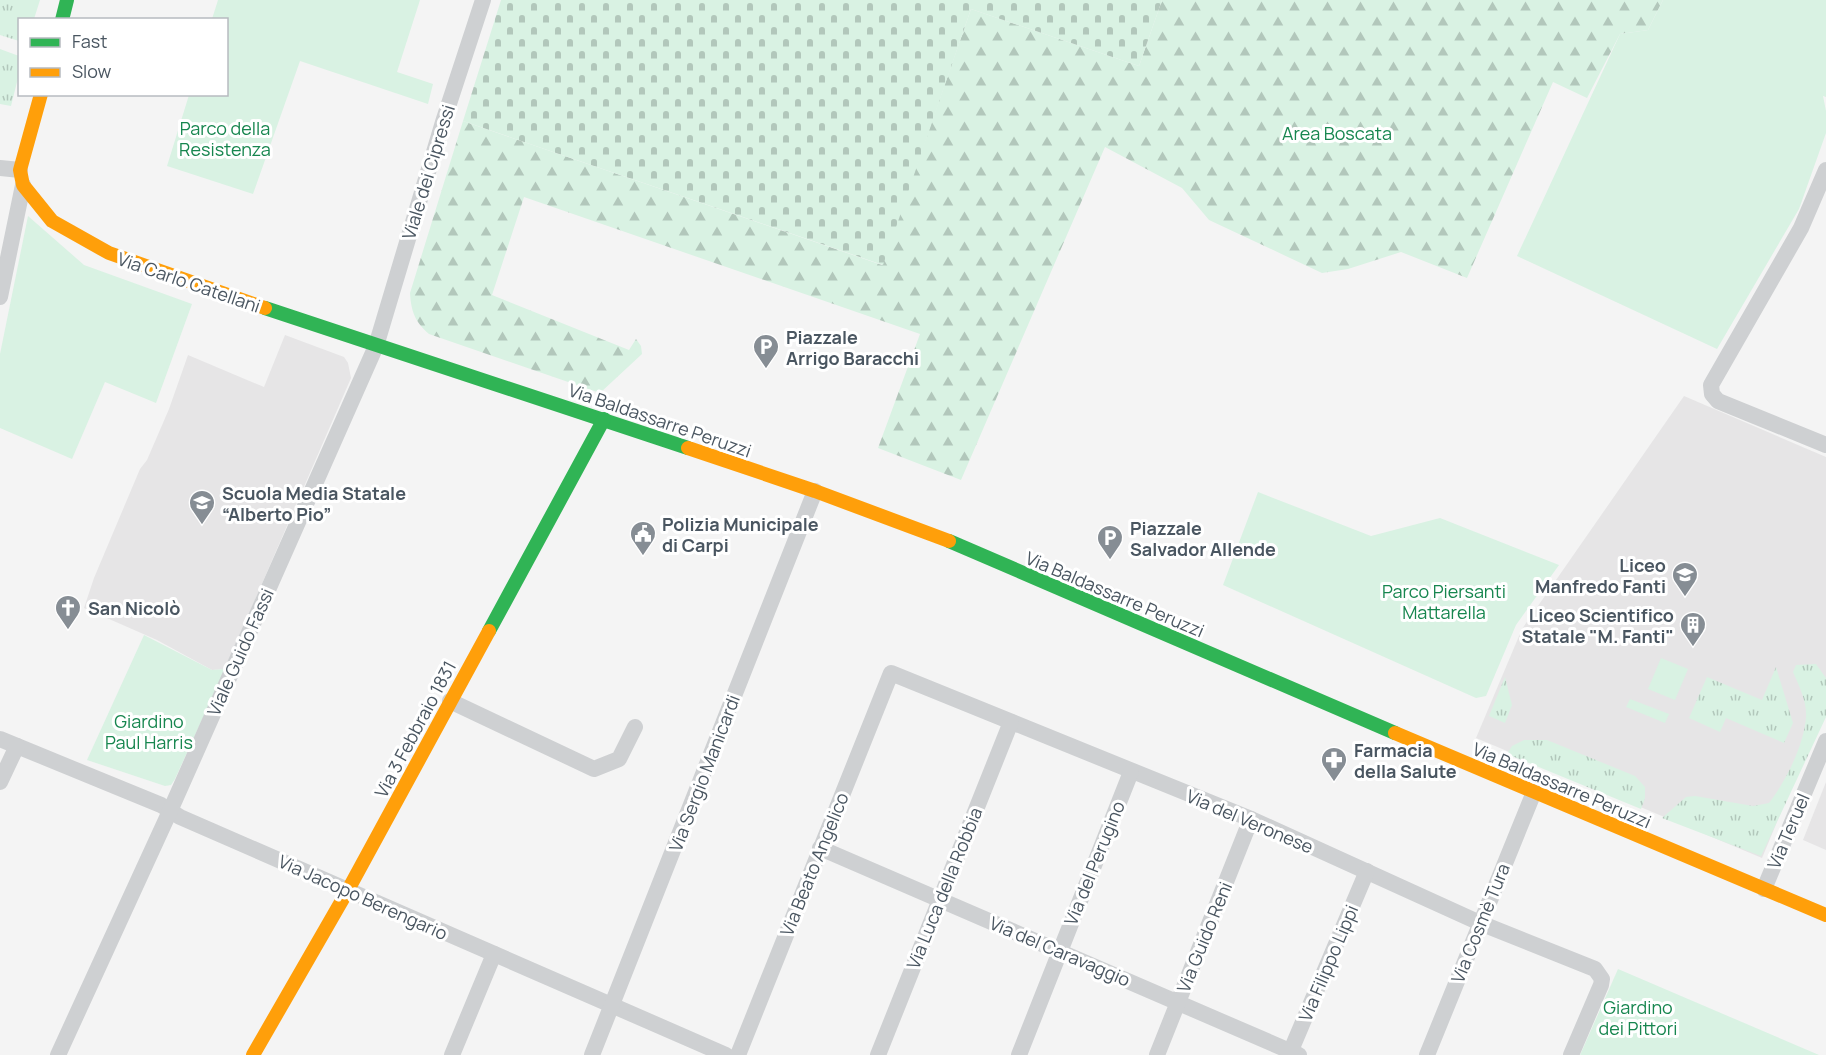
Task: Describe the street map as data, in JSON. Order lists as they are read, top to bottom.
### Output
{
  "streets": {
    "street": [
      "Viale dei Cipressi",
      "Via Carlo Catellani",
      "Via Baldassarre Peruzzi",
      "Viale Guido Fassi",
      "Via 3 Febbraio 1831",
      "Via Sergio Manicardi",
      "Via del Veronese",
      "Via Teruel",
      "Via del Perugino",
      "Via Beato Angelico",
      "Via Luca della Robbia",
      "Via Jacopo Berengario",
      "Via Cosmè Tura",
      "Via Guido Reni",
      "Via del Caravaggio",
      "Via Filippo Lippi"
    ]
  },
  "crossings": [
    ["Viale dei Cipressi", "Via Carlo Catellani"],
    ["Viale dei Cipressi", "Via Baldassarre Peruzzi"],
    ["Viale dei Cipressi", "Viale Guido Fassi"],
    ["Via Carlo Catellani", "Via Baldassarre Peruzzi"],
    ["Via Carlo Catellani", "Viale Guido Fassi"],
    ["Via Baldassarre Peruzzi", "Viale Guido Fassi"],
    ["Via Baldassarre Peruzzi", "Via 3 Febbraio 1831"],
    ["Via Baldassarre Peruzzi", "Via Sergio Manicardi"],
    ["Via Baldassarre Peruzzi", "Via Teruel"],
    ["Via Baldassarre Peruzzi", "Via Cosmè Tura"],
    ["Viale Guido Fassi", "Via Jacopo Berengario"],
    ["Via 3 Febbraio 1831", "Via Jacopo Berengario"],
    ["Via Sergio Manicardi", "Via Jacopo Berengario"],
    ["Via del Veronese", "Via del Perugino"],
    ["Via del Veronese", "Via Beato Angelico"],
    ["Via del Veronese", "Via Luca della Robbia"],
    ["Via del Veronese", "Via Cosmè Tura"],
    ["Via del Veronese", "Via Guido Reni"],
    ["Via del Veronese", "Via Filippo Lippi"],
    ["Via del Perugino", "Via del Caravaggio"],
    ["Via Beato Angelico", "Via del Caravaggio"],
    ["Via Luca della Robbia", "Via del Caravaggio"],
    ["Via Guido Reni", "Via del Caravaggio"],
    ["Via del Caravaggio", "Via Filippo Lippi"]
  ],
  "parks": [
    "Parco della Resistenza",
    "Area Boscata",
    "Parco Piersanti Mattarella",
    "Giardino Paul Harris",
    "Giardino dei Pittori"
  ],
  "places": {
    "parking": ["Piazzale Arrigo Baracchi", "Piazzale Salvador Allende"],
    "school or university": ["Scuola Media Statale “Alberto Pio”", "Liceo Manfredo Fanti"],
    "public building": ["Polizia Municipale di Carpi"],
    "church": ["San Nicolò"],
    "building": ["Liceo Scientifico Statale \"M. Fanti\""],
    "pharmacy": ["Farmacia della Salute"]
  },
  "legend": ["Fast", "Slow"]
}
